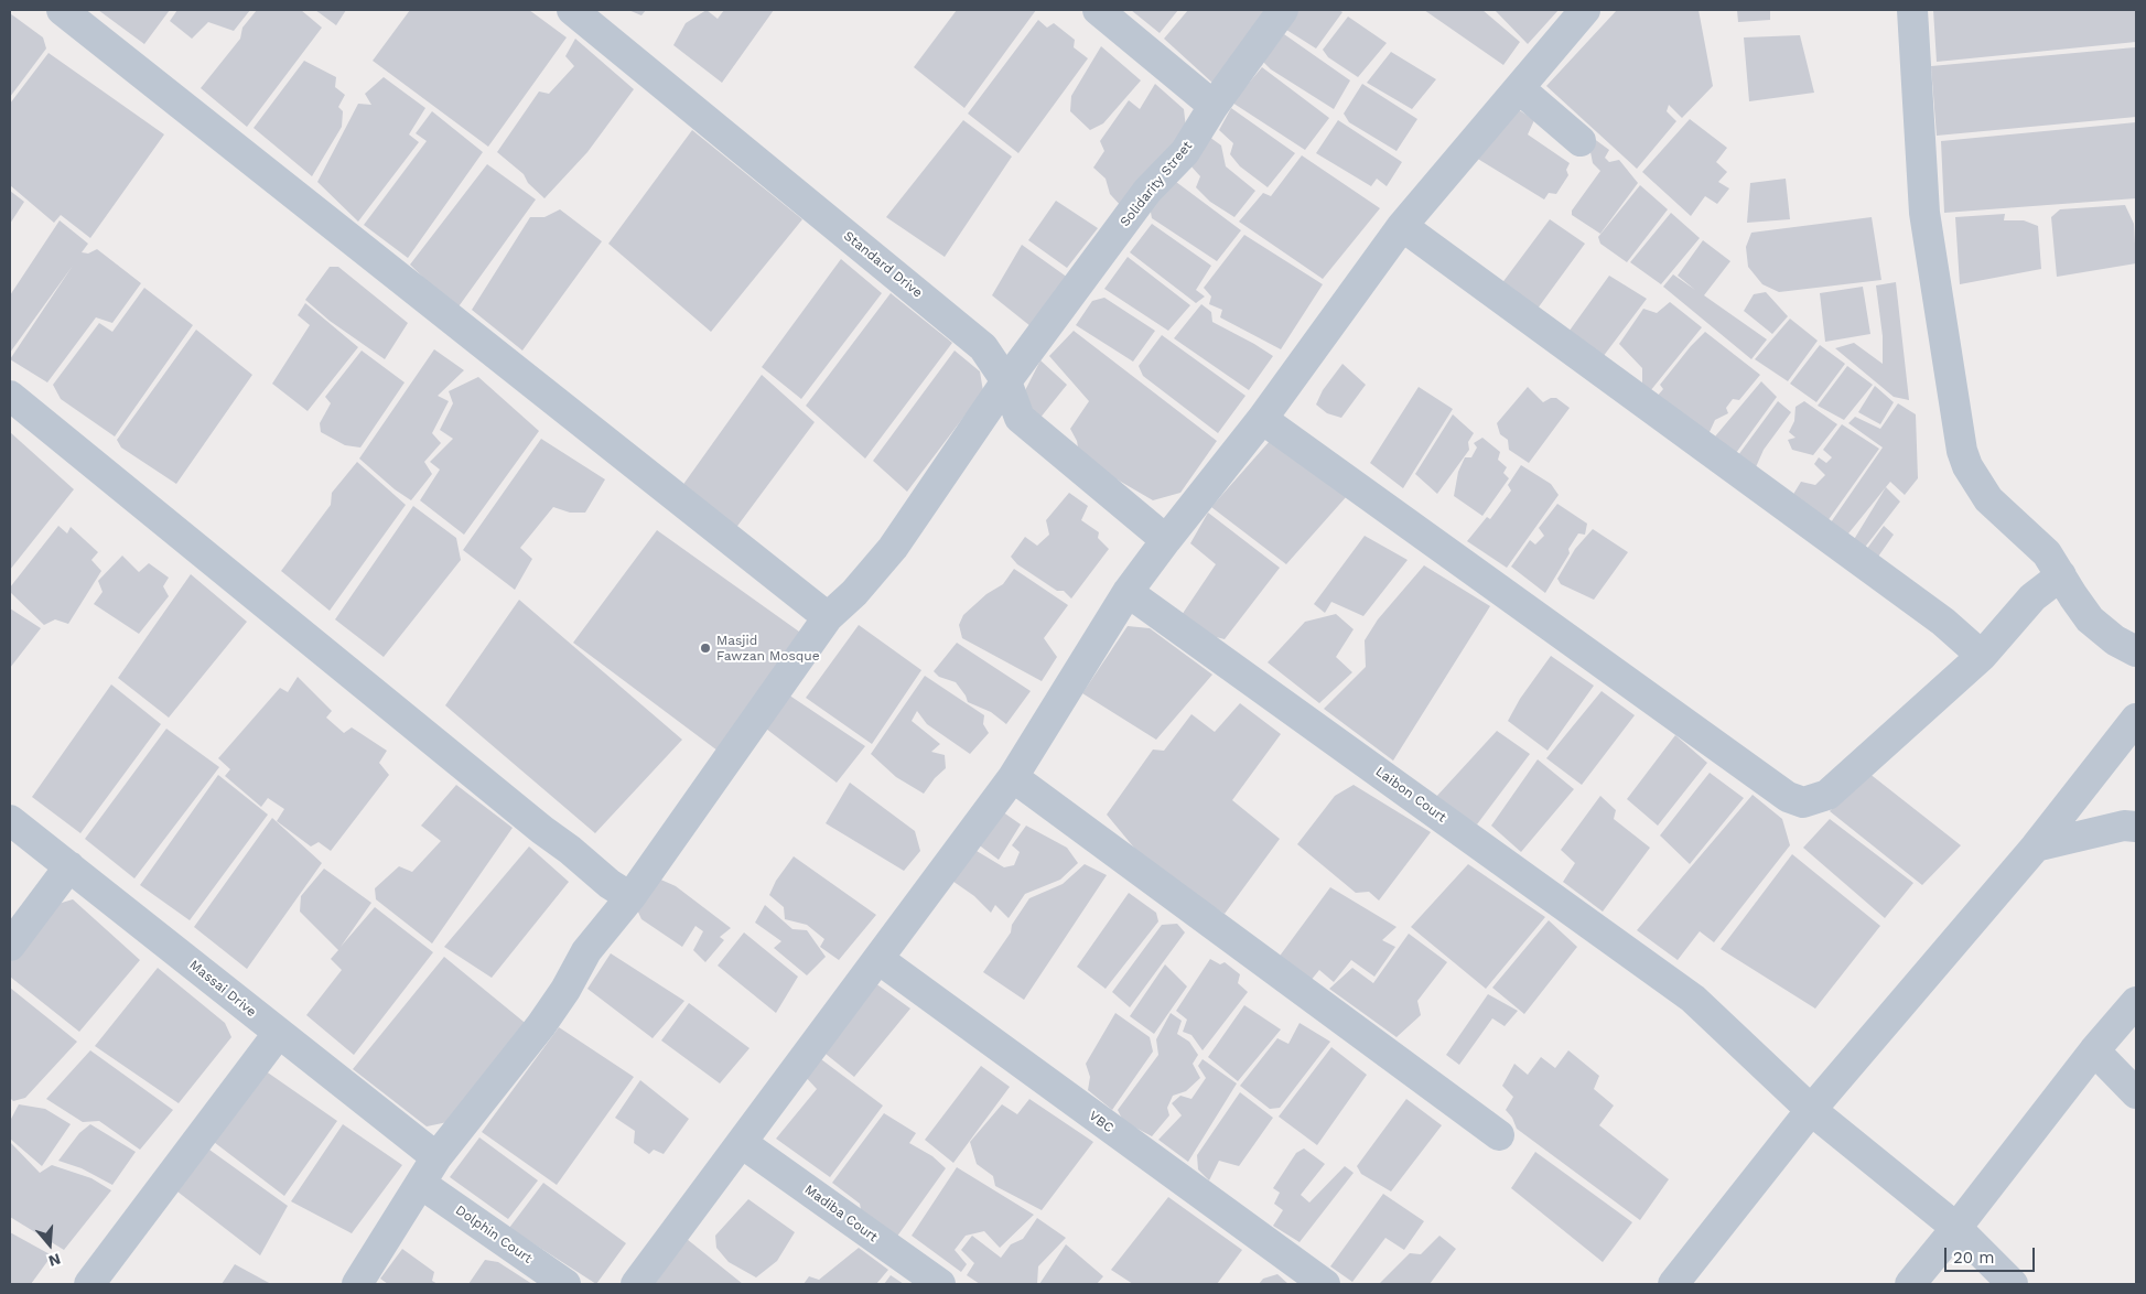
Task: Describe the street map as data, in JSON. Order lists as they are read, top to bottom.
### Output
{
  "streets": {
    "street": [
      "Solidarity Street",
      "Standard Drive",
      "Laibon Court",
      "Massai Drive",
      "VBC",
      "Madiba Court",
      "Dolphin Court"
    ]
  },
  "crossings": [
    ["Solidarity Street", "Standard Drive"],
    ["Solidarity Street", "Massai Drive"],
    ["Solidarity Street", "Dolphin Court"]
  ],
  "places": ["Masjid Fawzan Mosque"],
  "scale_bar": "20 m",
  "north": "bottom"
}
